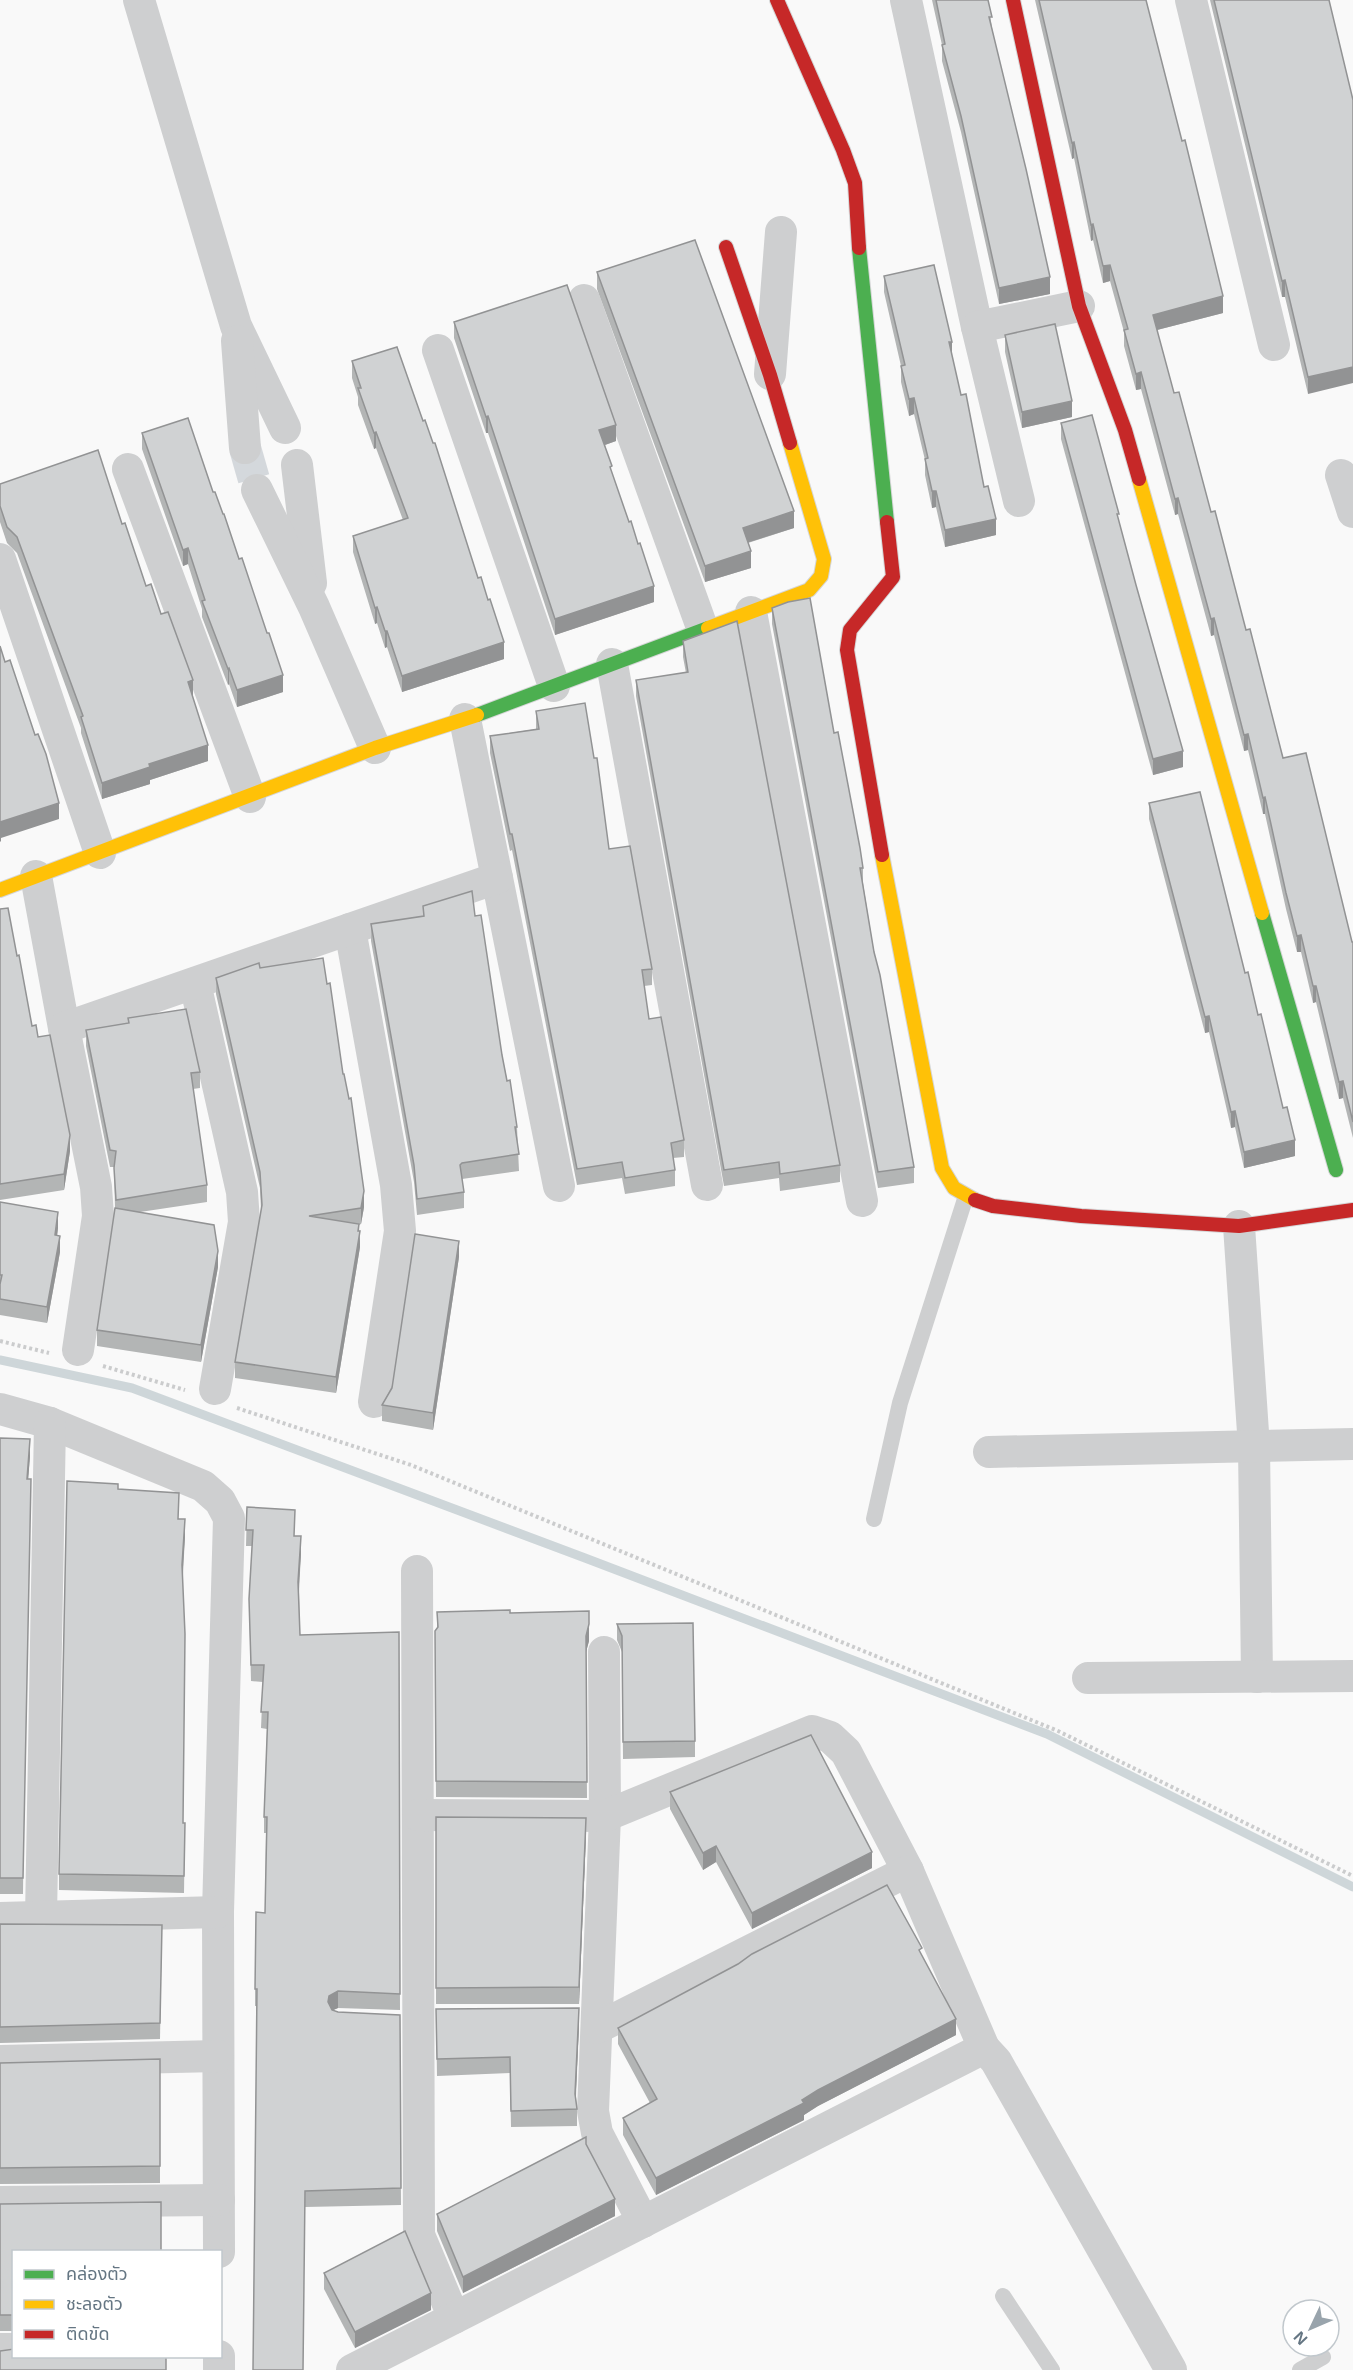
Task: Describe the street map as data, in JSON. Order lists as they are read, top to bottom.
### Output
{
  "legend": ["คล่องตัว", "ชะลอตัว", "ติดขัด"],
  "north": "bottom left"
}
